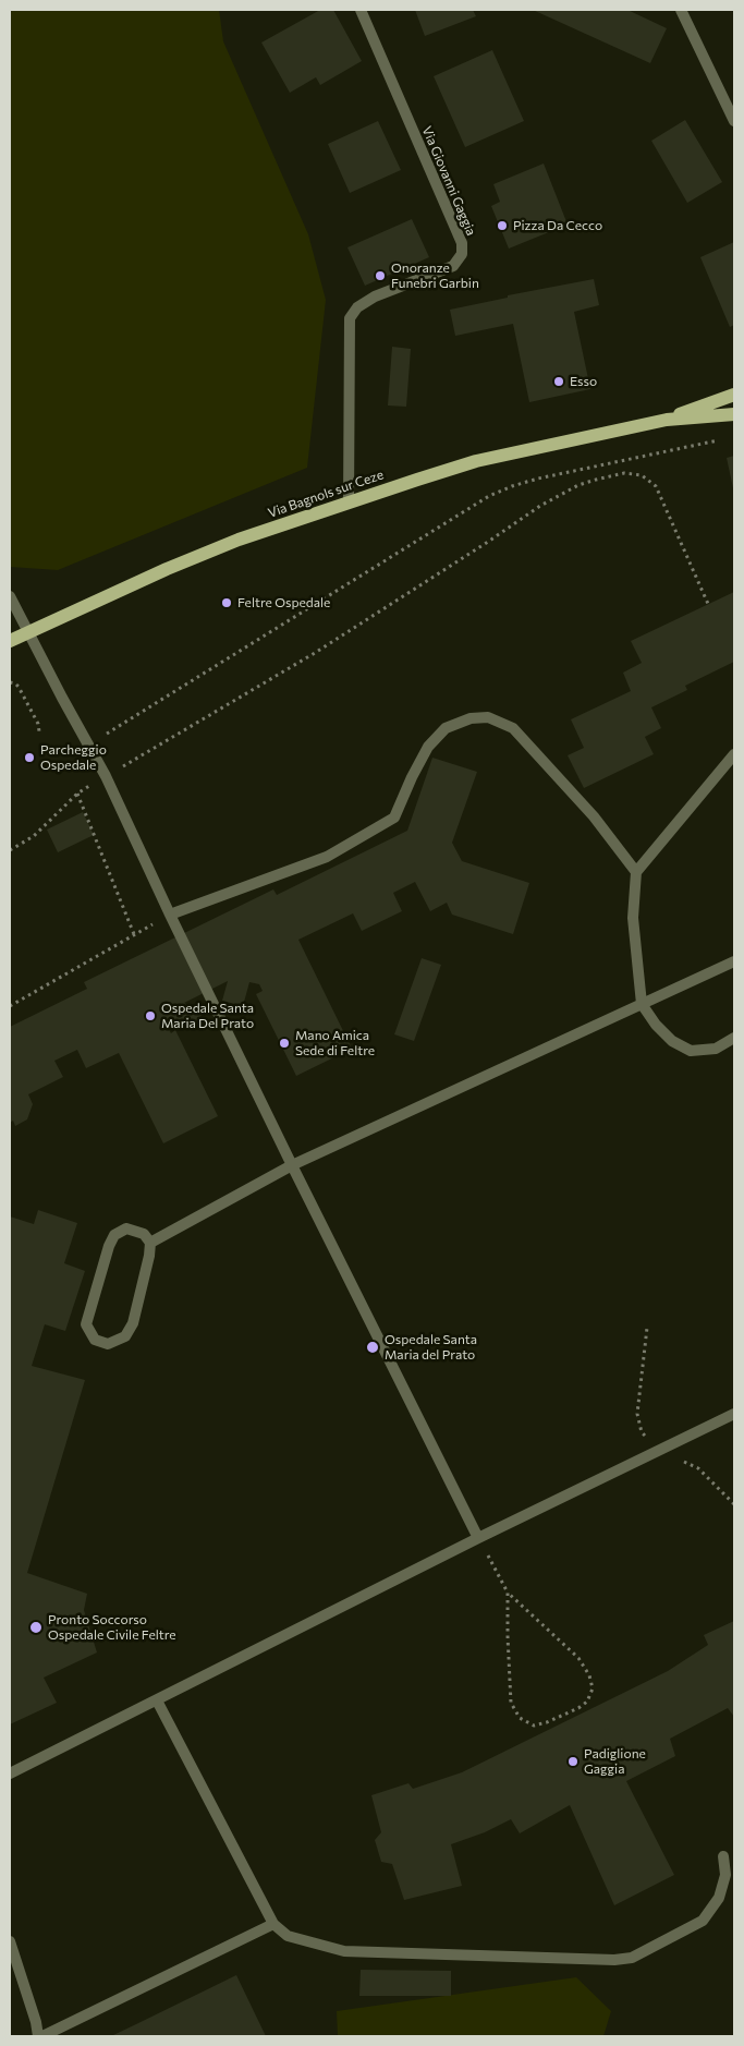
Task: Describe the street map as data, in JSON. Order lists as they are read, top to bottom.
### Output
{
  "streets": {
    "main road": ["Via Bagnols sur Ceze"],
    "street": ["Via Giovanni Gaggia"]
  },
  "crossings": [
    ["Via Giovanni Gaggia", "Via Bagnols sur Ceze"]
  ],
  "places": [
    "Pizza Da Cecco",
    "Onoranze Funebri Garbin",
    "Esso",
    "Feltre Ospedale",
    "Parcheggio Ospedale",
    "Ospedale Santa Maria Del Prato",
    "Mano Amica Sede di Feltre",
    "Ospedale Santa Maria del Prato",
    "Pronto Soccorso Ospedale Civile Feltre",
    "Padiglione Gaggia"
  ]
}
